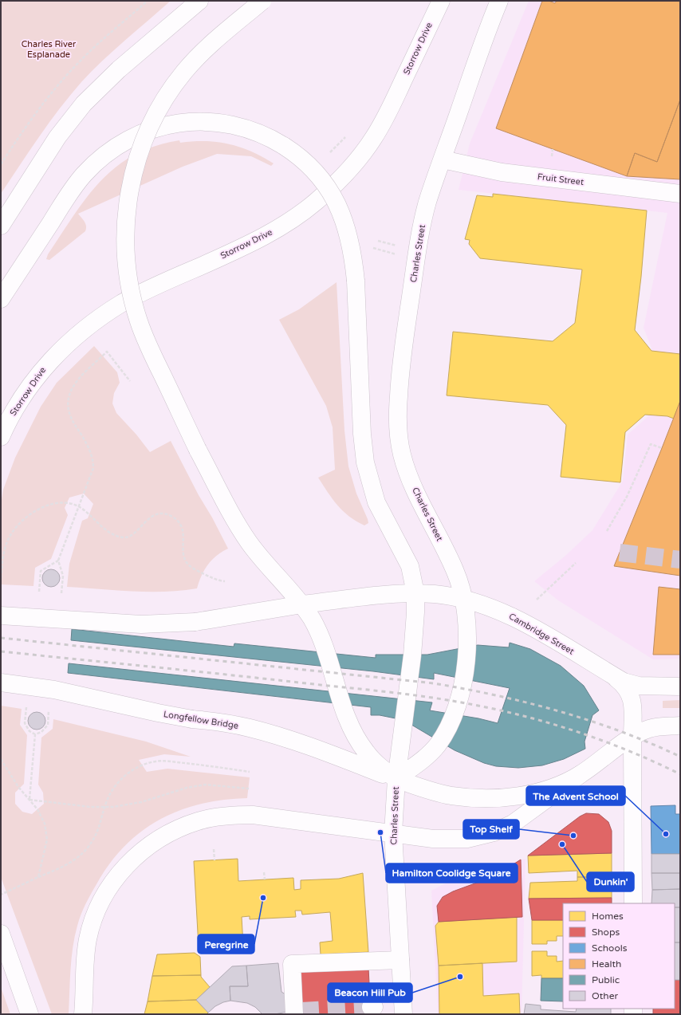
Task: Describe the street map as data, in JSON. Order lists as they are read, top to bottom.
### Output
{
  "streets": {
    "main road": [
      "Storrow Drive",
      "Fruit Street",
      "Charles Street",
      "Cambridge Street",
      "Longfellow Bridge"
    ]
  },
  "crossings": [
    ["Fruit Street", "Charles Street"],
    ["Charles Street", "Cambridge Street"],
    ["Charles Street", "Longfellow Bridge"]
  ],
  "parks": ["Charles River Esplanade"],
  "places": [
    "Hamilton Coolidge Square",
    "The Advent School",
    "Top Shelf",
    "Dunkin'",
    "Peregrine",
    "Beacon Hill Pub"
  ],
  "legend": [
    "Homes",
    "Shops",
    "Schools",
    "Health",
    "Public",
    "Other"
  ]
}
